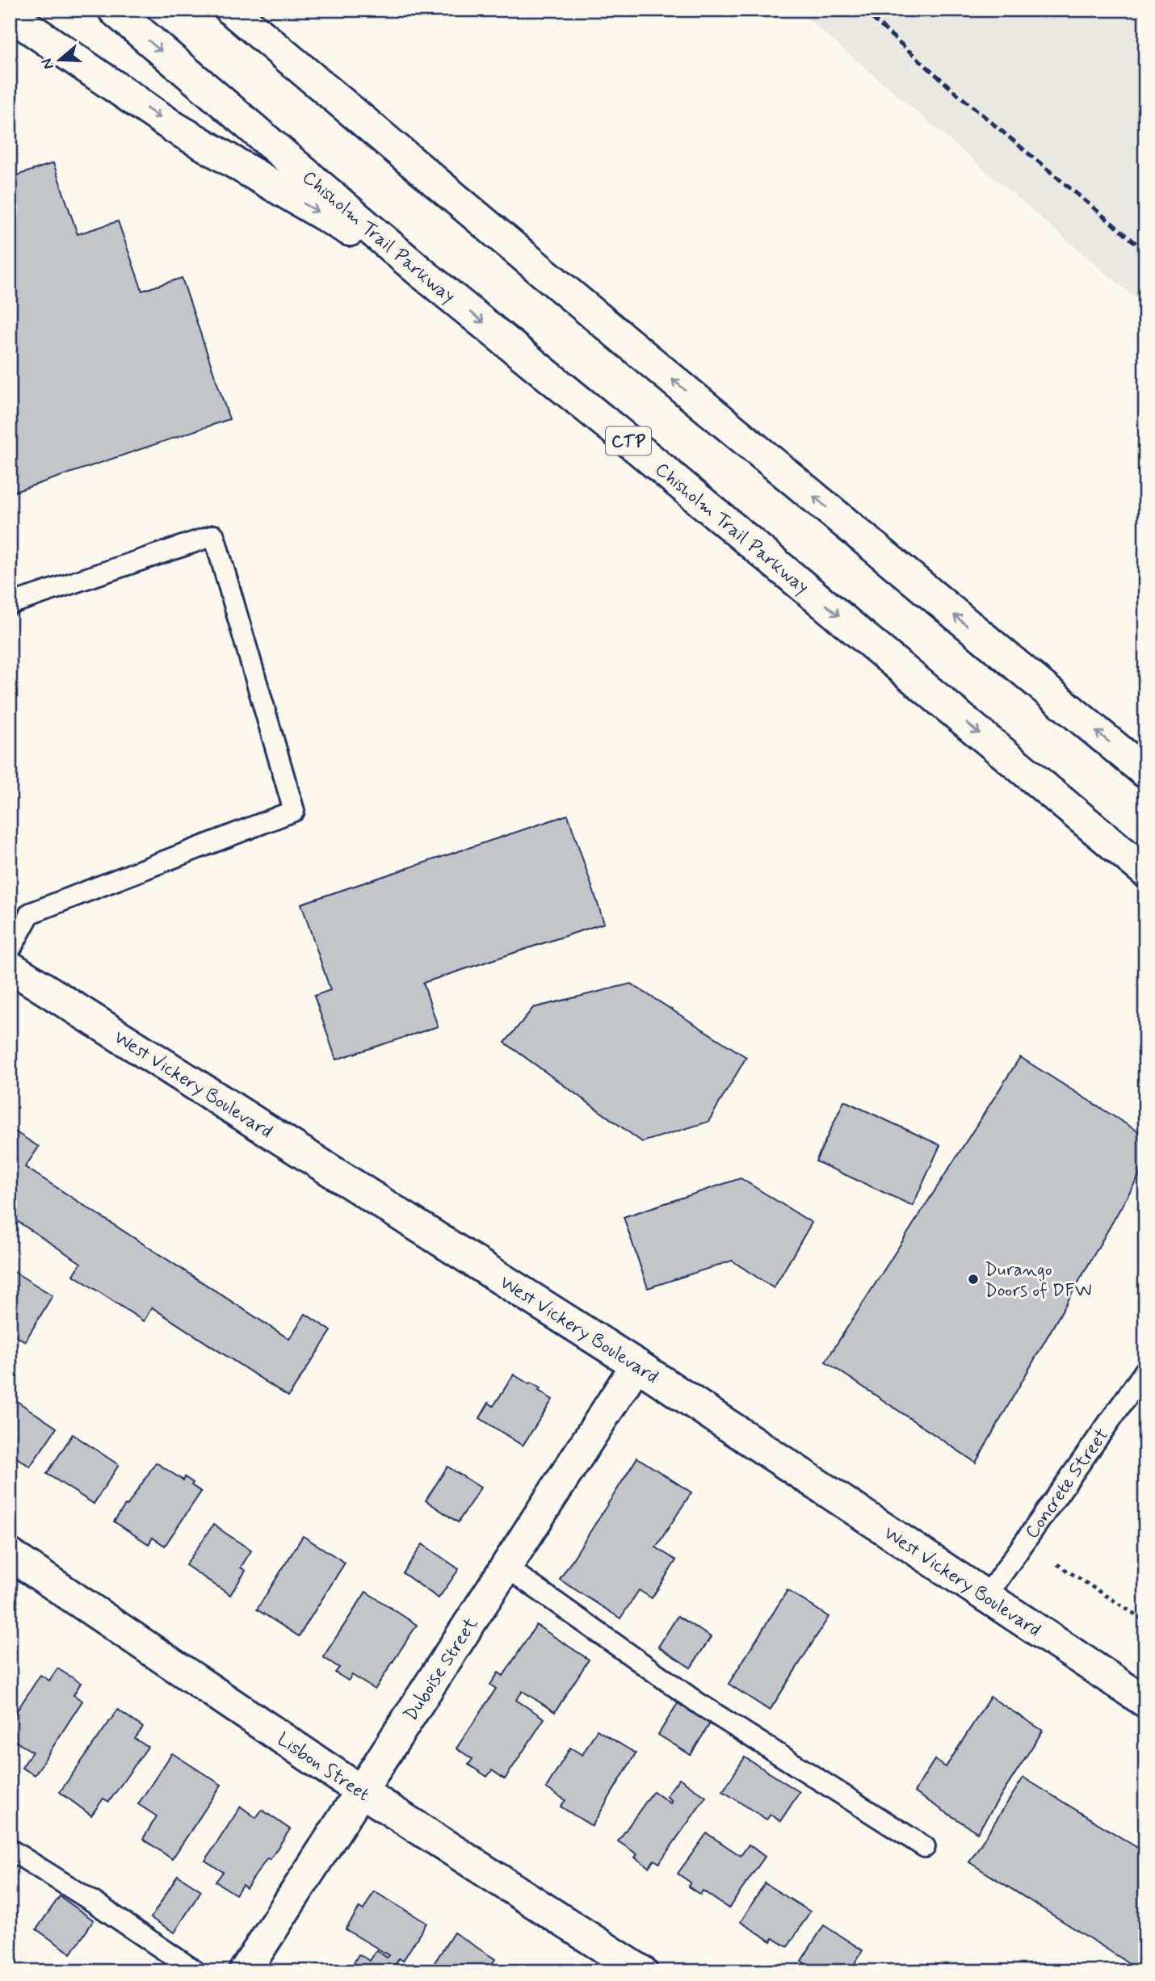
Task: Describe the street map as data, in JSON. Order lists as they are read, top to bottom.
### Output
{
  "streets": {
    "main road": [
      "Chisholm Trail Parkway",
      "CTP",
      "West Vickery Boulevard",
      "Duboise Street",
      "Lisbon Street"
    ],
    "lane": ["Concrete Street"]
  },
  "crossings": [
    ["West Vickery Boulevard", "Concrete Street"],
    ["West Vickery Boulevard", "Duboise Street"],
    ["Duboise Street", "Lisbon Street"]
  ],
  "places": ["Durango Doors of DFW"],
  "north": "left"
}
